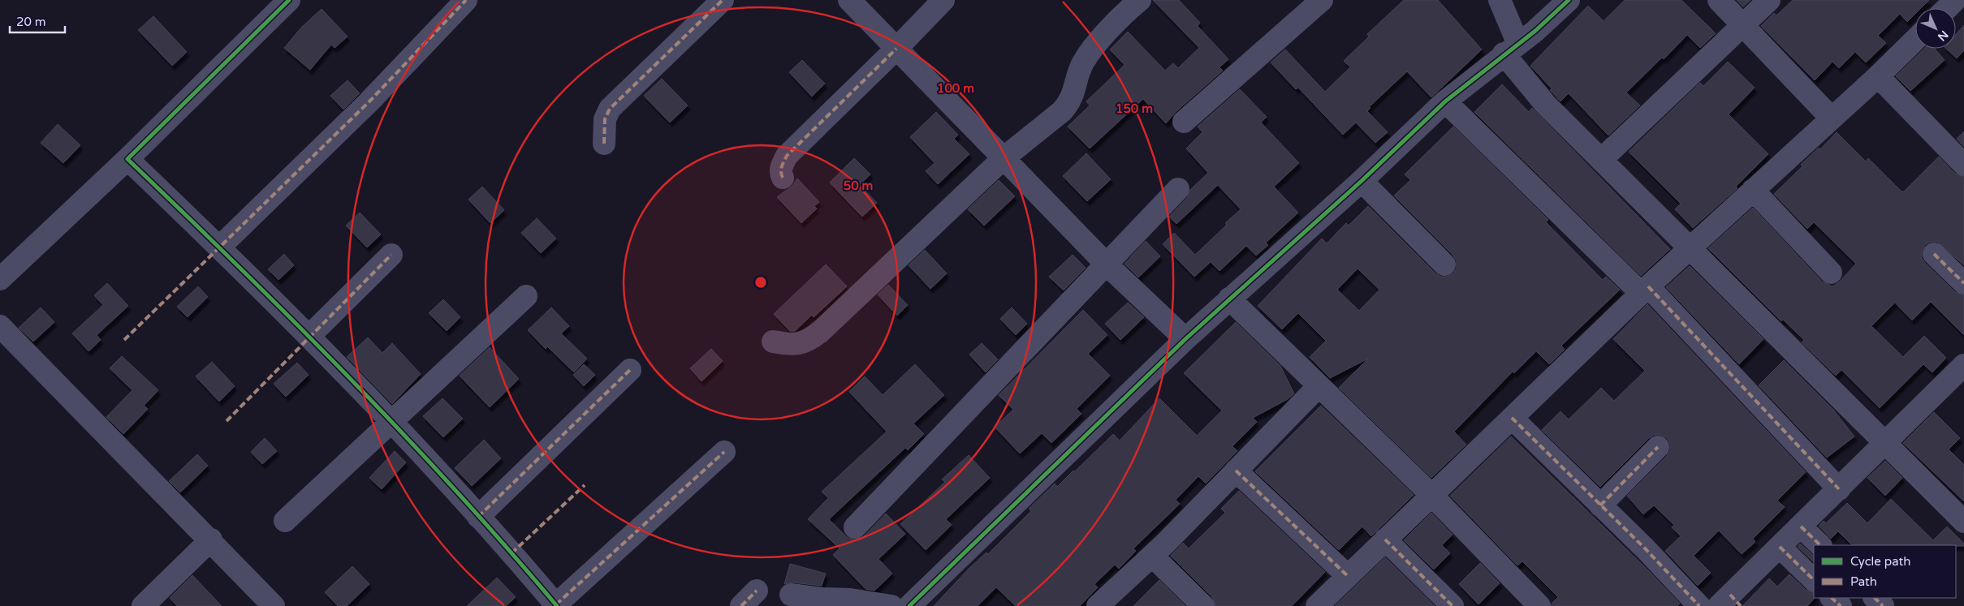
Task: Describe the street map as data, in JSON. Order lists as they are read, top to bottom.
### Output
{
  "legend": ["Cycle path", "Path"],
  "scale_bar": "20 m",
  "north": "bottom right",
  "rings": ["100 m", "150 m", "50 m"]
}
